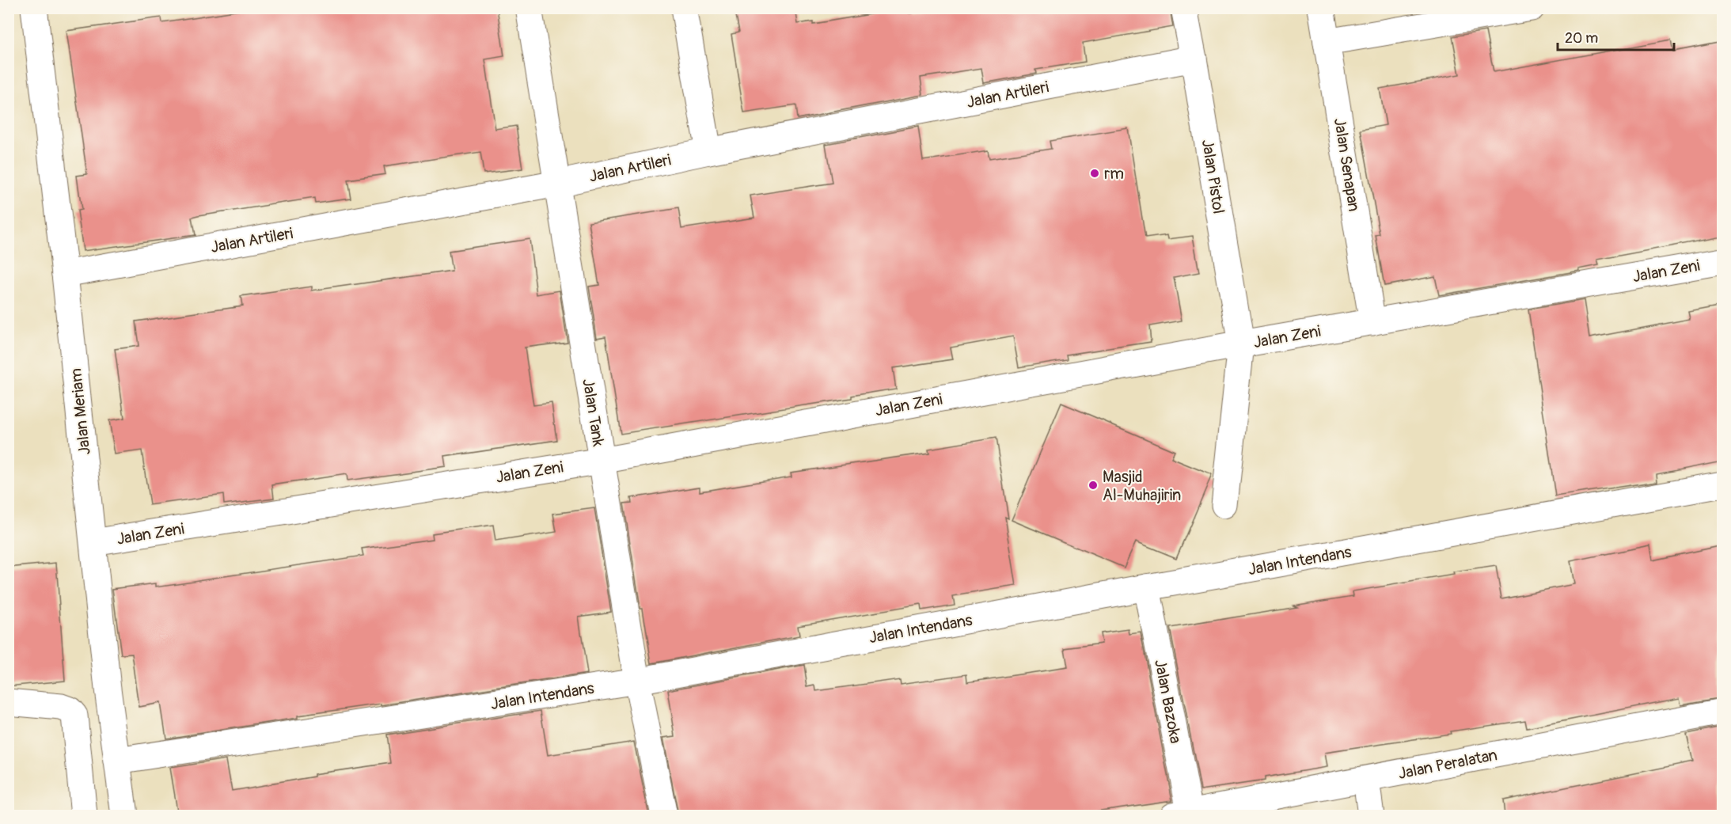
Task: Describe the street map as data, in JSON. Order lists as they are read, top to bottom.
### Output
{
  "streets": {
    "street": [
      "Jalan Artileri",
      "Jalan Senapan",
      "Jalan Pistol",
      "Jalan Zeni",
      "Jalan Meriam",
      "Jalan Tank",
      "Jalan Intendans",
      "Jalan Bazoka",
      "Jalan Peralatan"
    ]
  },
  "crossings": [
    ["Jalan Artileri", "Jalan Pistol"],
    ["Jalan Artileri", "Jalan Meriam"],
    ["Jalan Artileri", "Jalan Tank"],
    ["Jalan Senapan", "Jalan Zeni"],
    ["Jalan Pistol", "Jalan Zeni"],
    ["Jalan Zeni", "Jalan Meriam"],
    ["Jalan Zeni", "Jalan Tank"],
    ["Jalan Meriam", "Jalan Intendans"],
    ["Jalan Tank", "Jalan Intendans"],
    ["Jalan Intendans", "Jalan Bazoka"],
    ["Jalan Bazoka", "Jalan Peralatan"]
  ],
  "places": ["rm", "Masjid Al-Muhajirin"],
  "scale_bar": "20 m"
}
